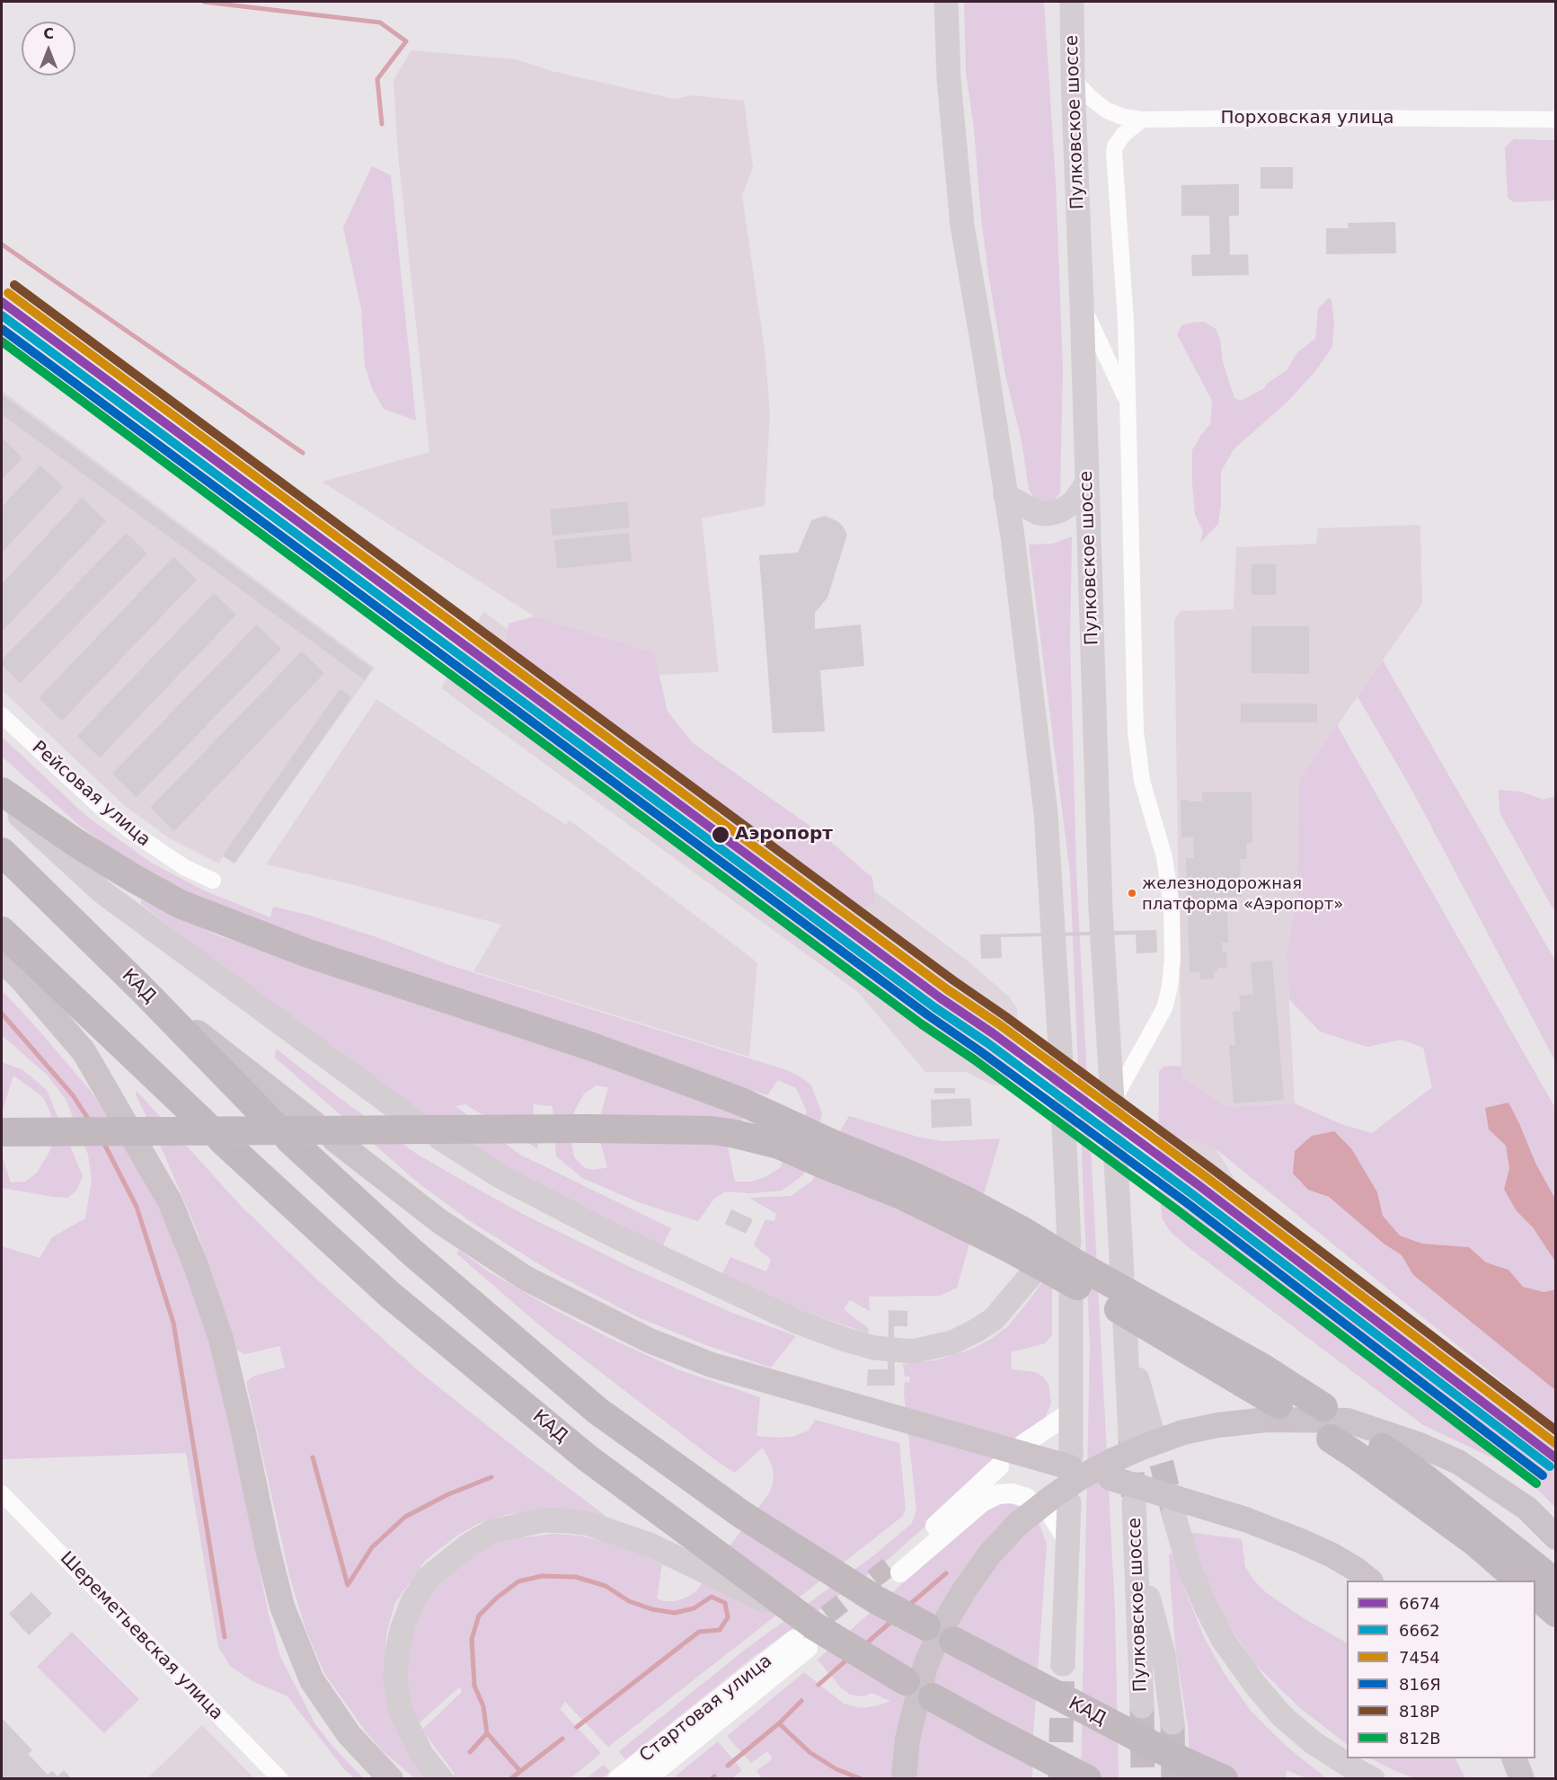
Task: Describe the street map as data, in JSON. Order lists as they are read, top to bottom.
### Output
{
  "streets": {
    "highway": ["КАД"],
    "main road": ["Пулковское шоссе"],
    "street": [
      "Порховская улица",
      "Рейсовая улица",
      "Шереметьевская улица",
      "Стартовая улица"
    ]
  },
  "crossings": [
    ["Порховская улица", "Пулковское шоссе"],
    ["КАД", "Стартовая улица"]
  ],
  "places": ["Аэропорт", "железнодорожная платформа «Аэропорт»"],
  "lines": [
    "transit line 818Р",
    "transit line 7454",
    "transit line 6674",
    "transit line 6662",
    "transit line 816Я",
    "transit line 812В"
  ],
  "legend": [
    "6674",
    "6662",
    "7454",
    "816Я",
    "818Р",
    "812В"
  ],
  "north": "top"
}
